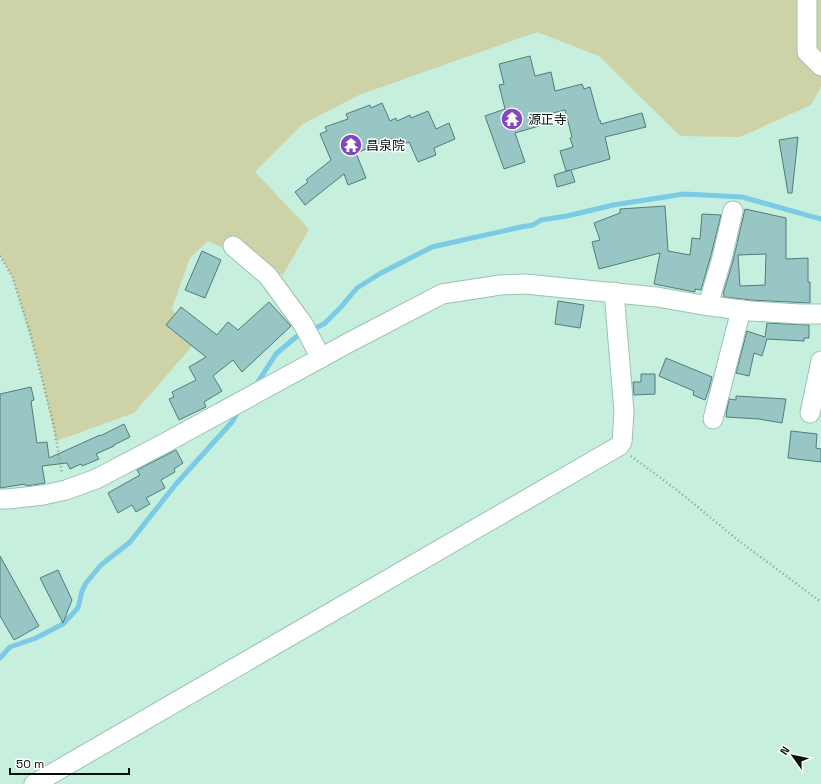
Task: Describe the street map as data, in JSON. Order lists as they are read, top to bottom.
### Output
{
  "places": {
    "temple": ["源正寺", "昌泉院"]
  },
  "scale_bar": "50 m",
  "north": "top left"
}
